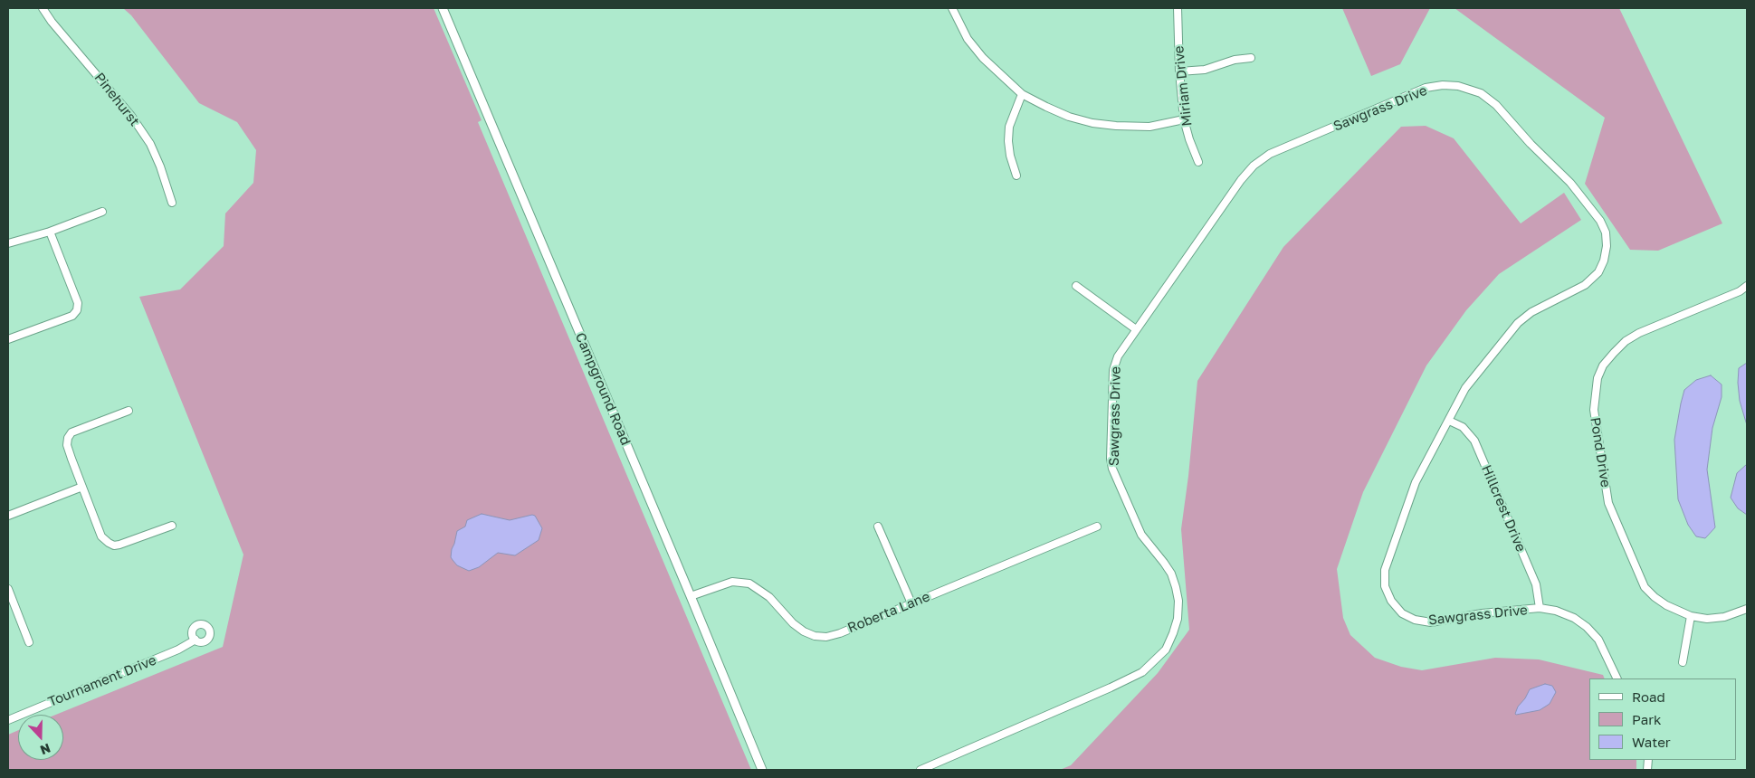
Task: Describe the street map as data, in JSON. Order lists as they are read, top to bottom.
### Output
{
  "streets": {
    "street": [
      "Miriam Drive",
      "Pinehurst",
      "Sawgrass Drive",
      "Campground Road",
      "Pond Drive",
      "Hillcrest Drive",
      "Roberta Lane",
      "Tournament Drive"
    ]
  },
  "crossings": [
    ["Sawgrass Drive", "Hillcrest Drive"],
    ["Campground Road", "Roberta Lane"]
  ],
  "legend": ["Road", "Park", "Water"],
  "north": "bottom"
}
